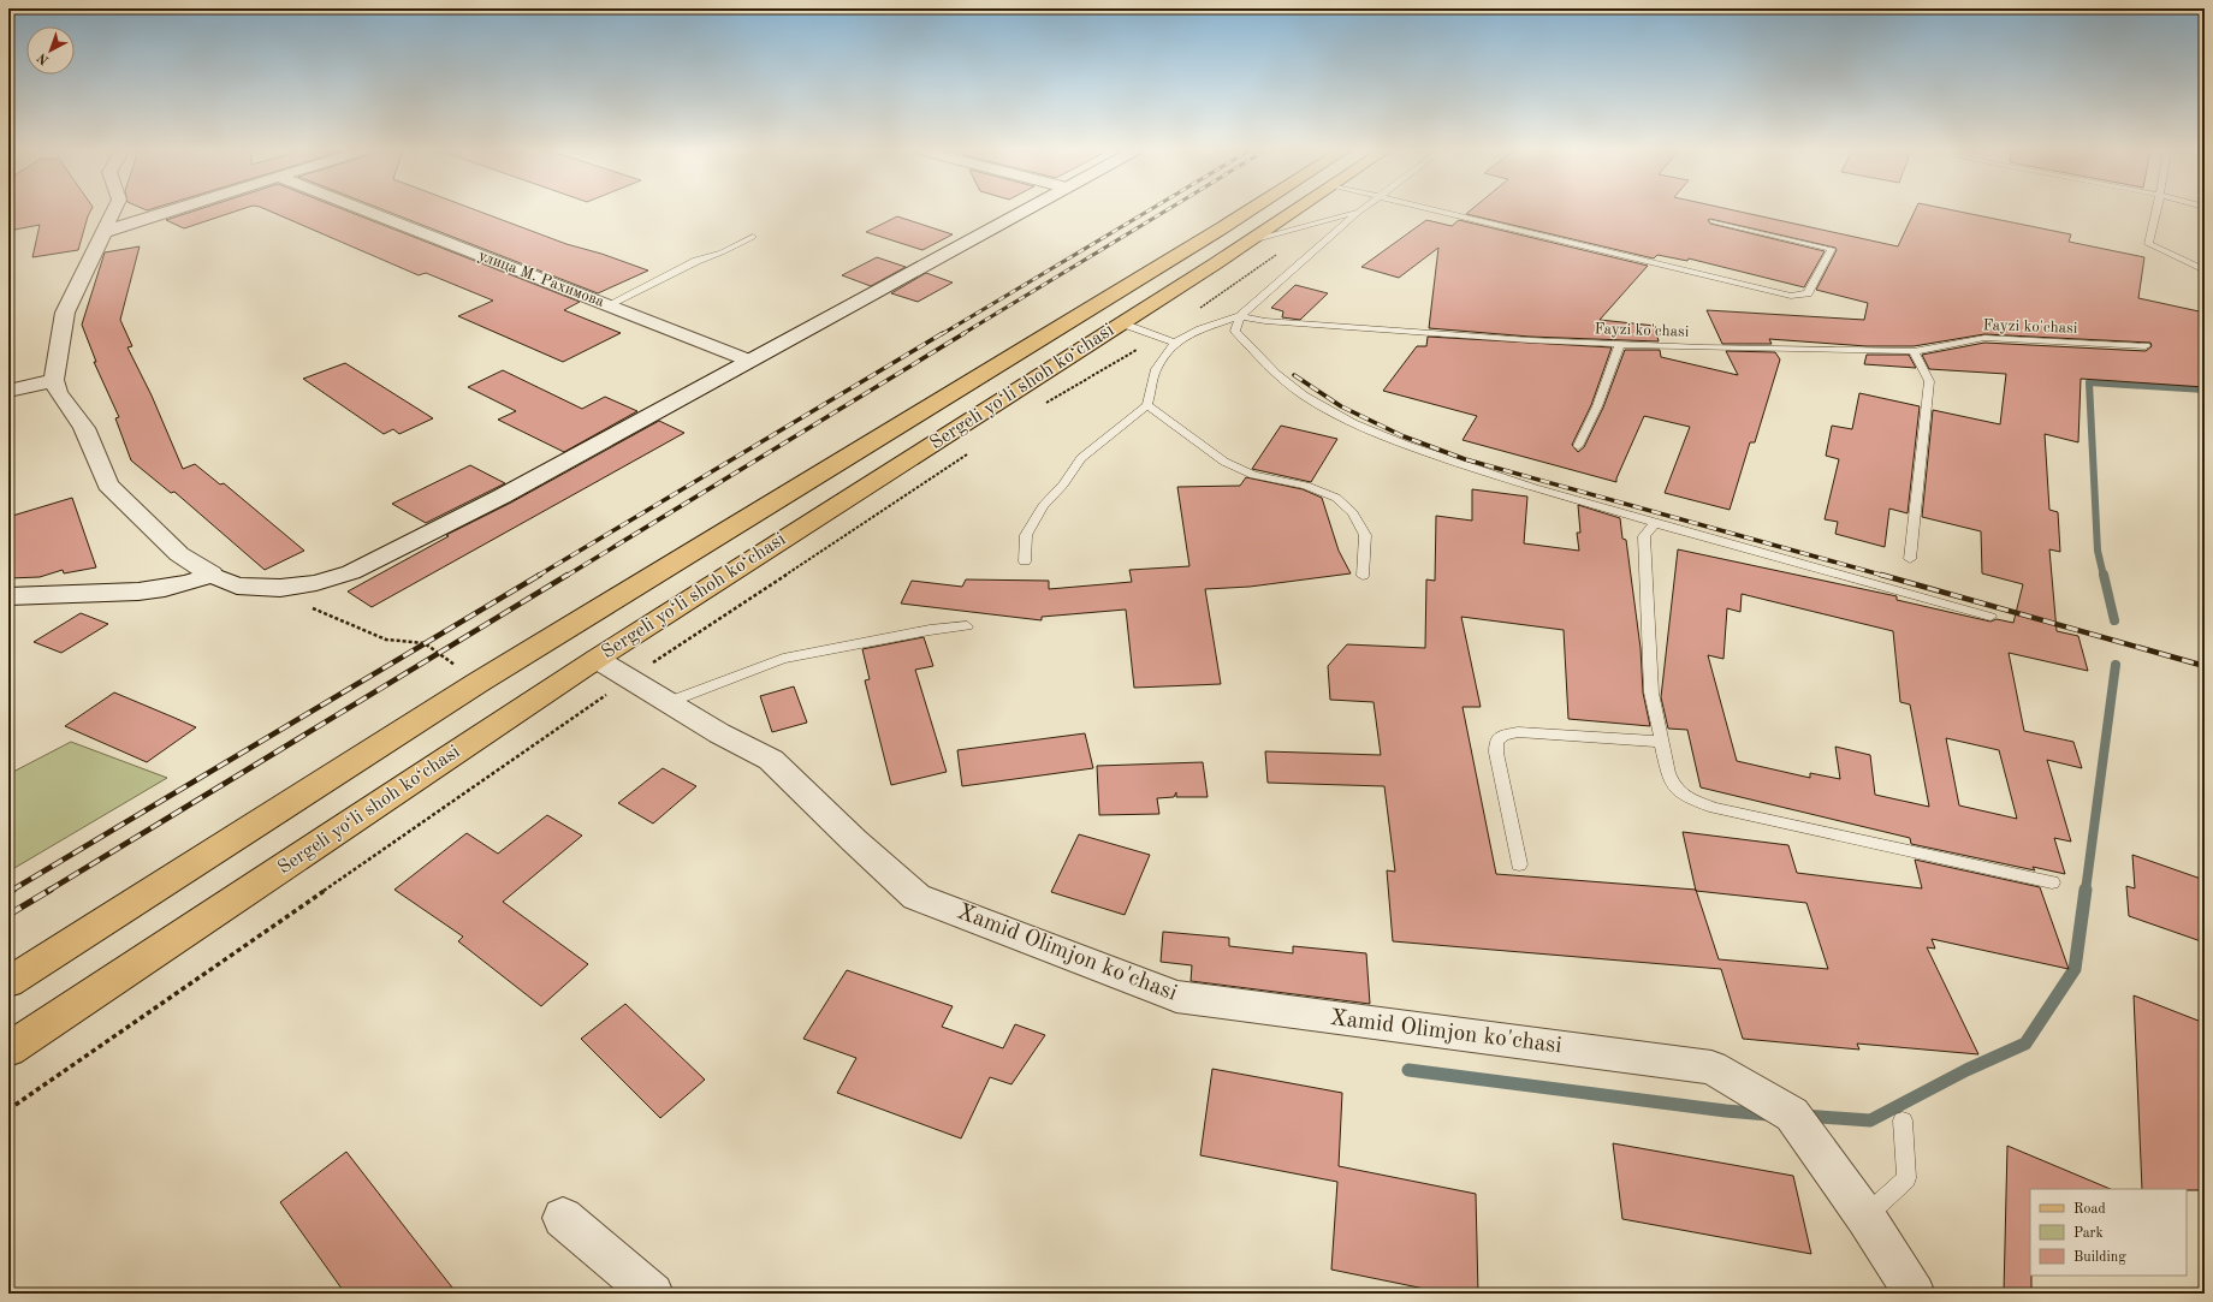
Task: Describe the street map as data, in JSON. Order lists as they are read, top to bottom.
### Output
{
  "streets": {
    "main road": ["Sergeli yo‘li shoh ko‘chasi"],
    "street": ["улица М. Рахимова", "Xamid Olimjon ko'chasi"],
    "lane": ["Fayzi ko'chasi"]
  },
  "crossings": [
    ["Sergeli yo‘li shoh ko‘chasi", "Xamid Olimjon ko'chasi"]
  ],
  "legend": ["Road", "Park", "Building"],
  "north": "bottom left"
}
